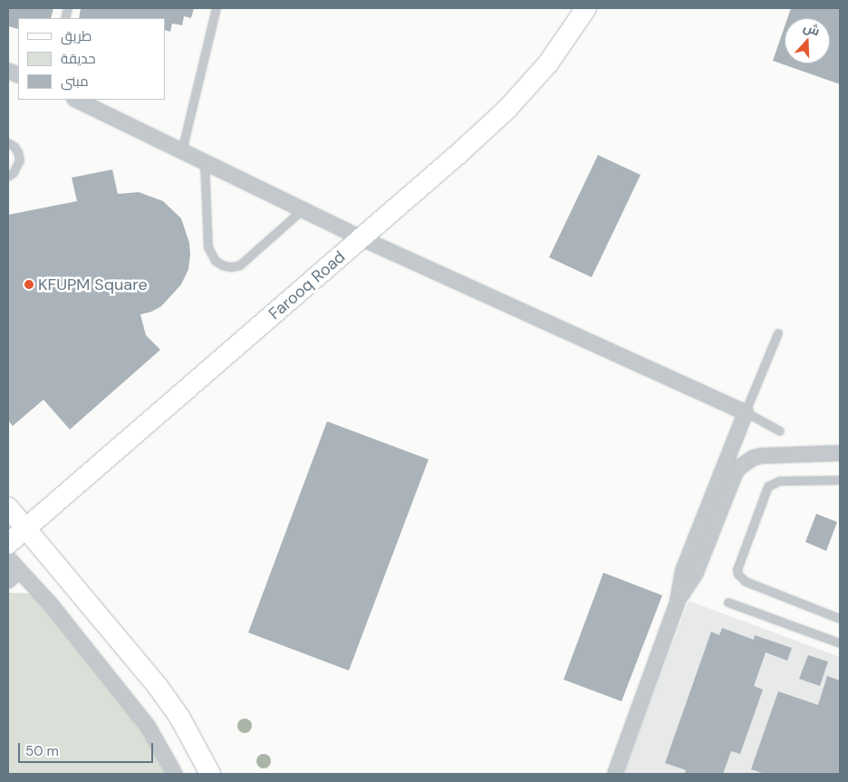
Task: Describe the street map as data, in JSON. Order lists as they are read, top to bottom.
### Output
{
  "streets": {
    "street": ["Farooq Road"]
  },
  "places": ["KFUPM Square"],
  "legend": ["طريق", "حديقة", "مبنى"],
  "scale_bar": "50 m",
  "north": "top"
}
